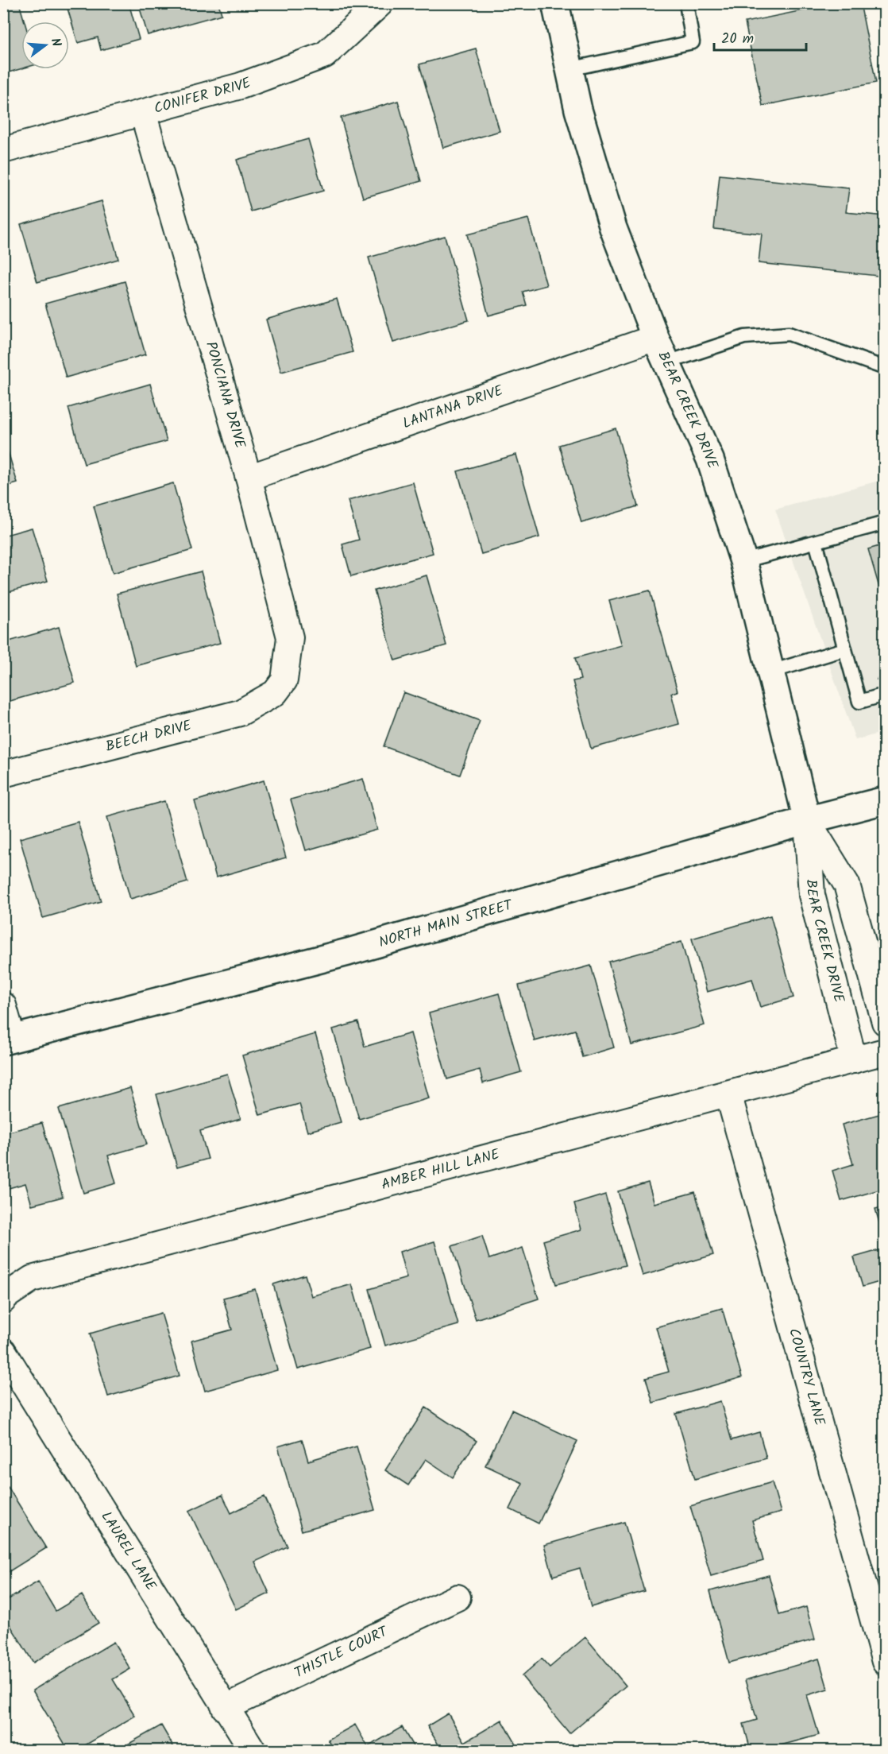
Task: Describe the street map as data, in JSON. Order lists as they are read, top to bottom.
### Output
{
  "streets": {
    "main road": ["BEAR CREEK DRIVE", "NORTH MAIN STREET"],
    "street": [
      "CONIFER DRIVE",
      "PONCIANA DRIVE",
      "LANTANA DRIVE",
      "BEECH DRIVE",
      "AMBER HILL LANE",
      "COUNTRY LANE",
      "LAUREL LANE",
      "THISTLE COURT"
    ]
  },
  "crossings": [
    ["CONIFER DRIVE", "PONCIANA DRIVE"],
    ["PONCIANA DRIVE", "LANTANA DRIVE"],
    ["PONCIANA DRIVE", "BEECH DRIVE"],
    ["LANTANA DRIVE", "BEAR CREEK DRIVE"],
    ["BEAR CREEK DRIVE", "NORTH MAIN STREET"],
    ["BEAR CREEK DRIVE", "AMBER HILL LANE"],
    ["AMBER HILL LANE", "COUNTRY LANE"],
    ["LAUREL LANE", "THISTLE COURT"]
  ],
  "scale_bar": "20 m",
  "north": "right"
}
